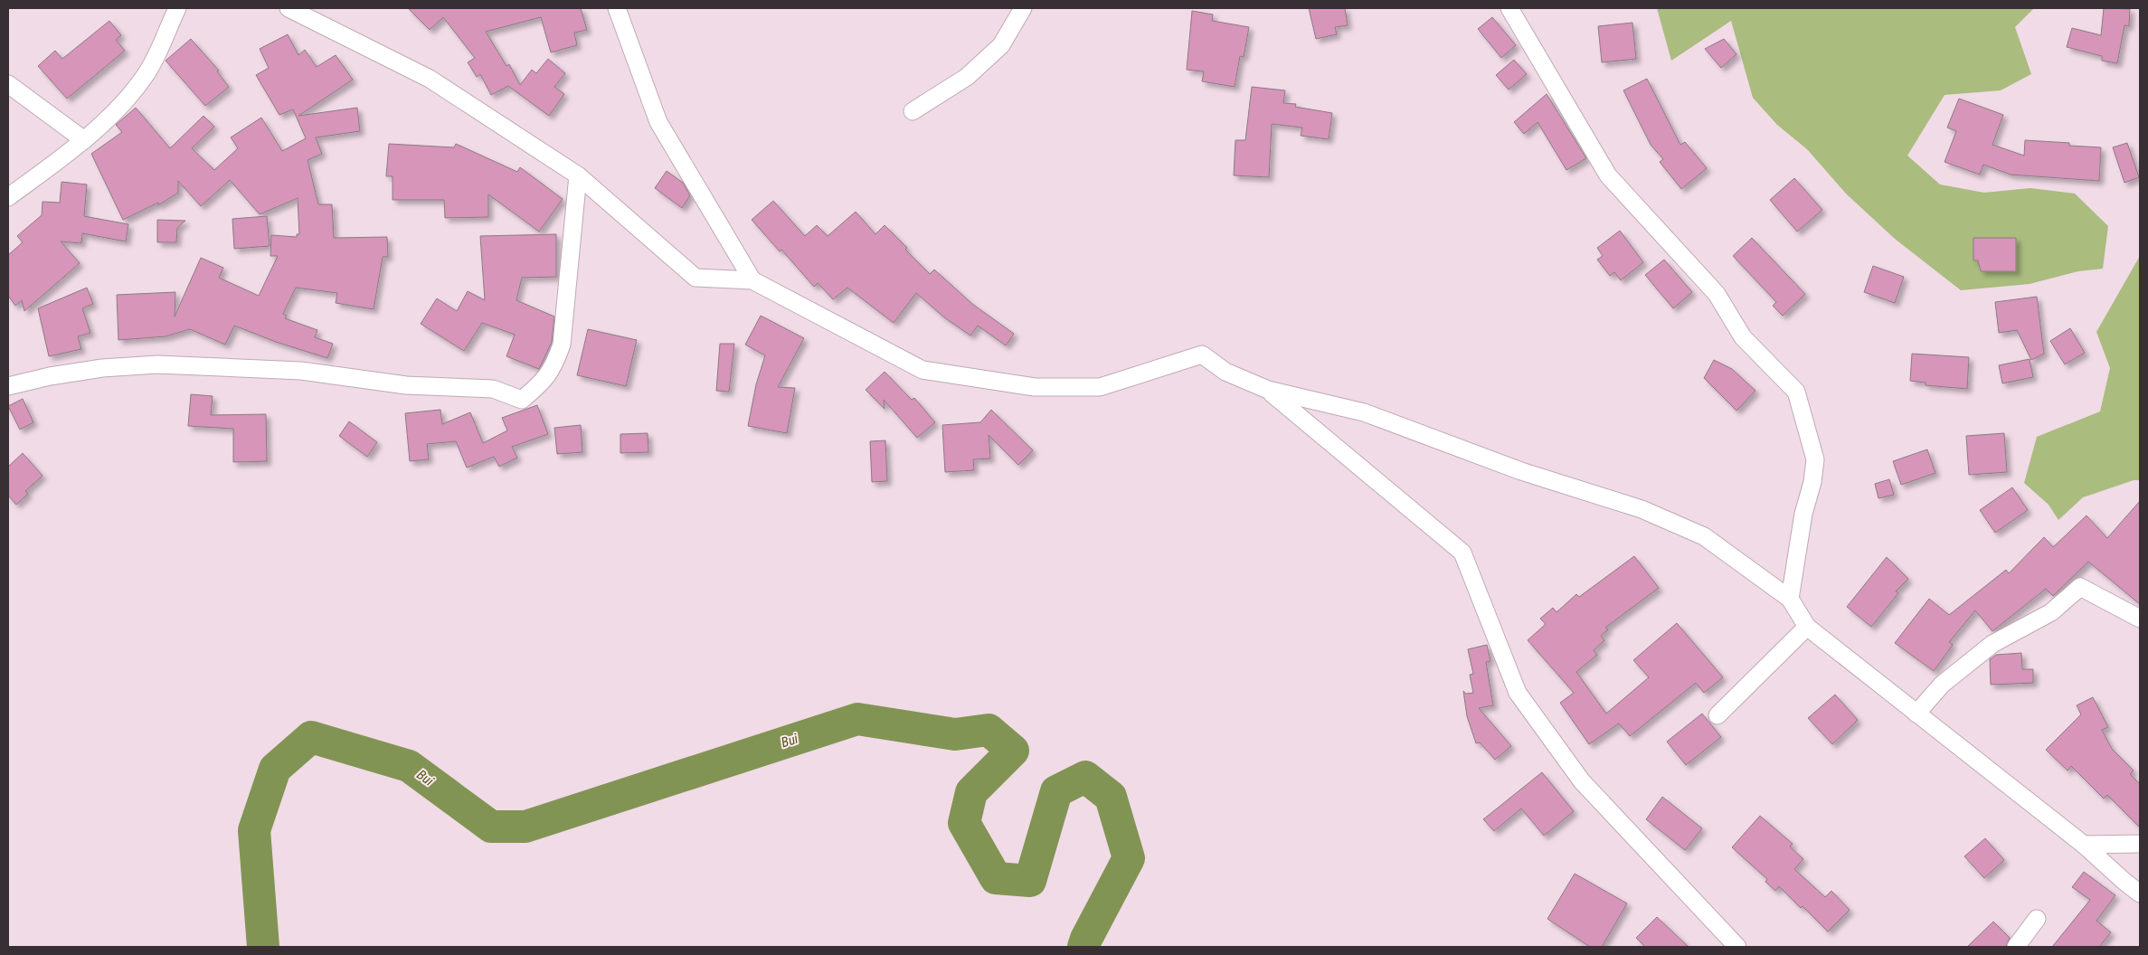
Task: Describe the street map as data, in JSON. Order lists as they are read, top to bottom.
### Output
{
  "water": ["Bui"]
}
